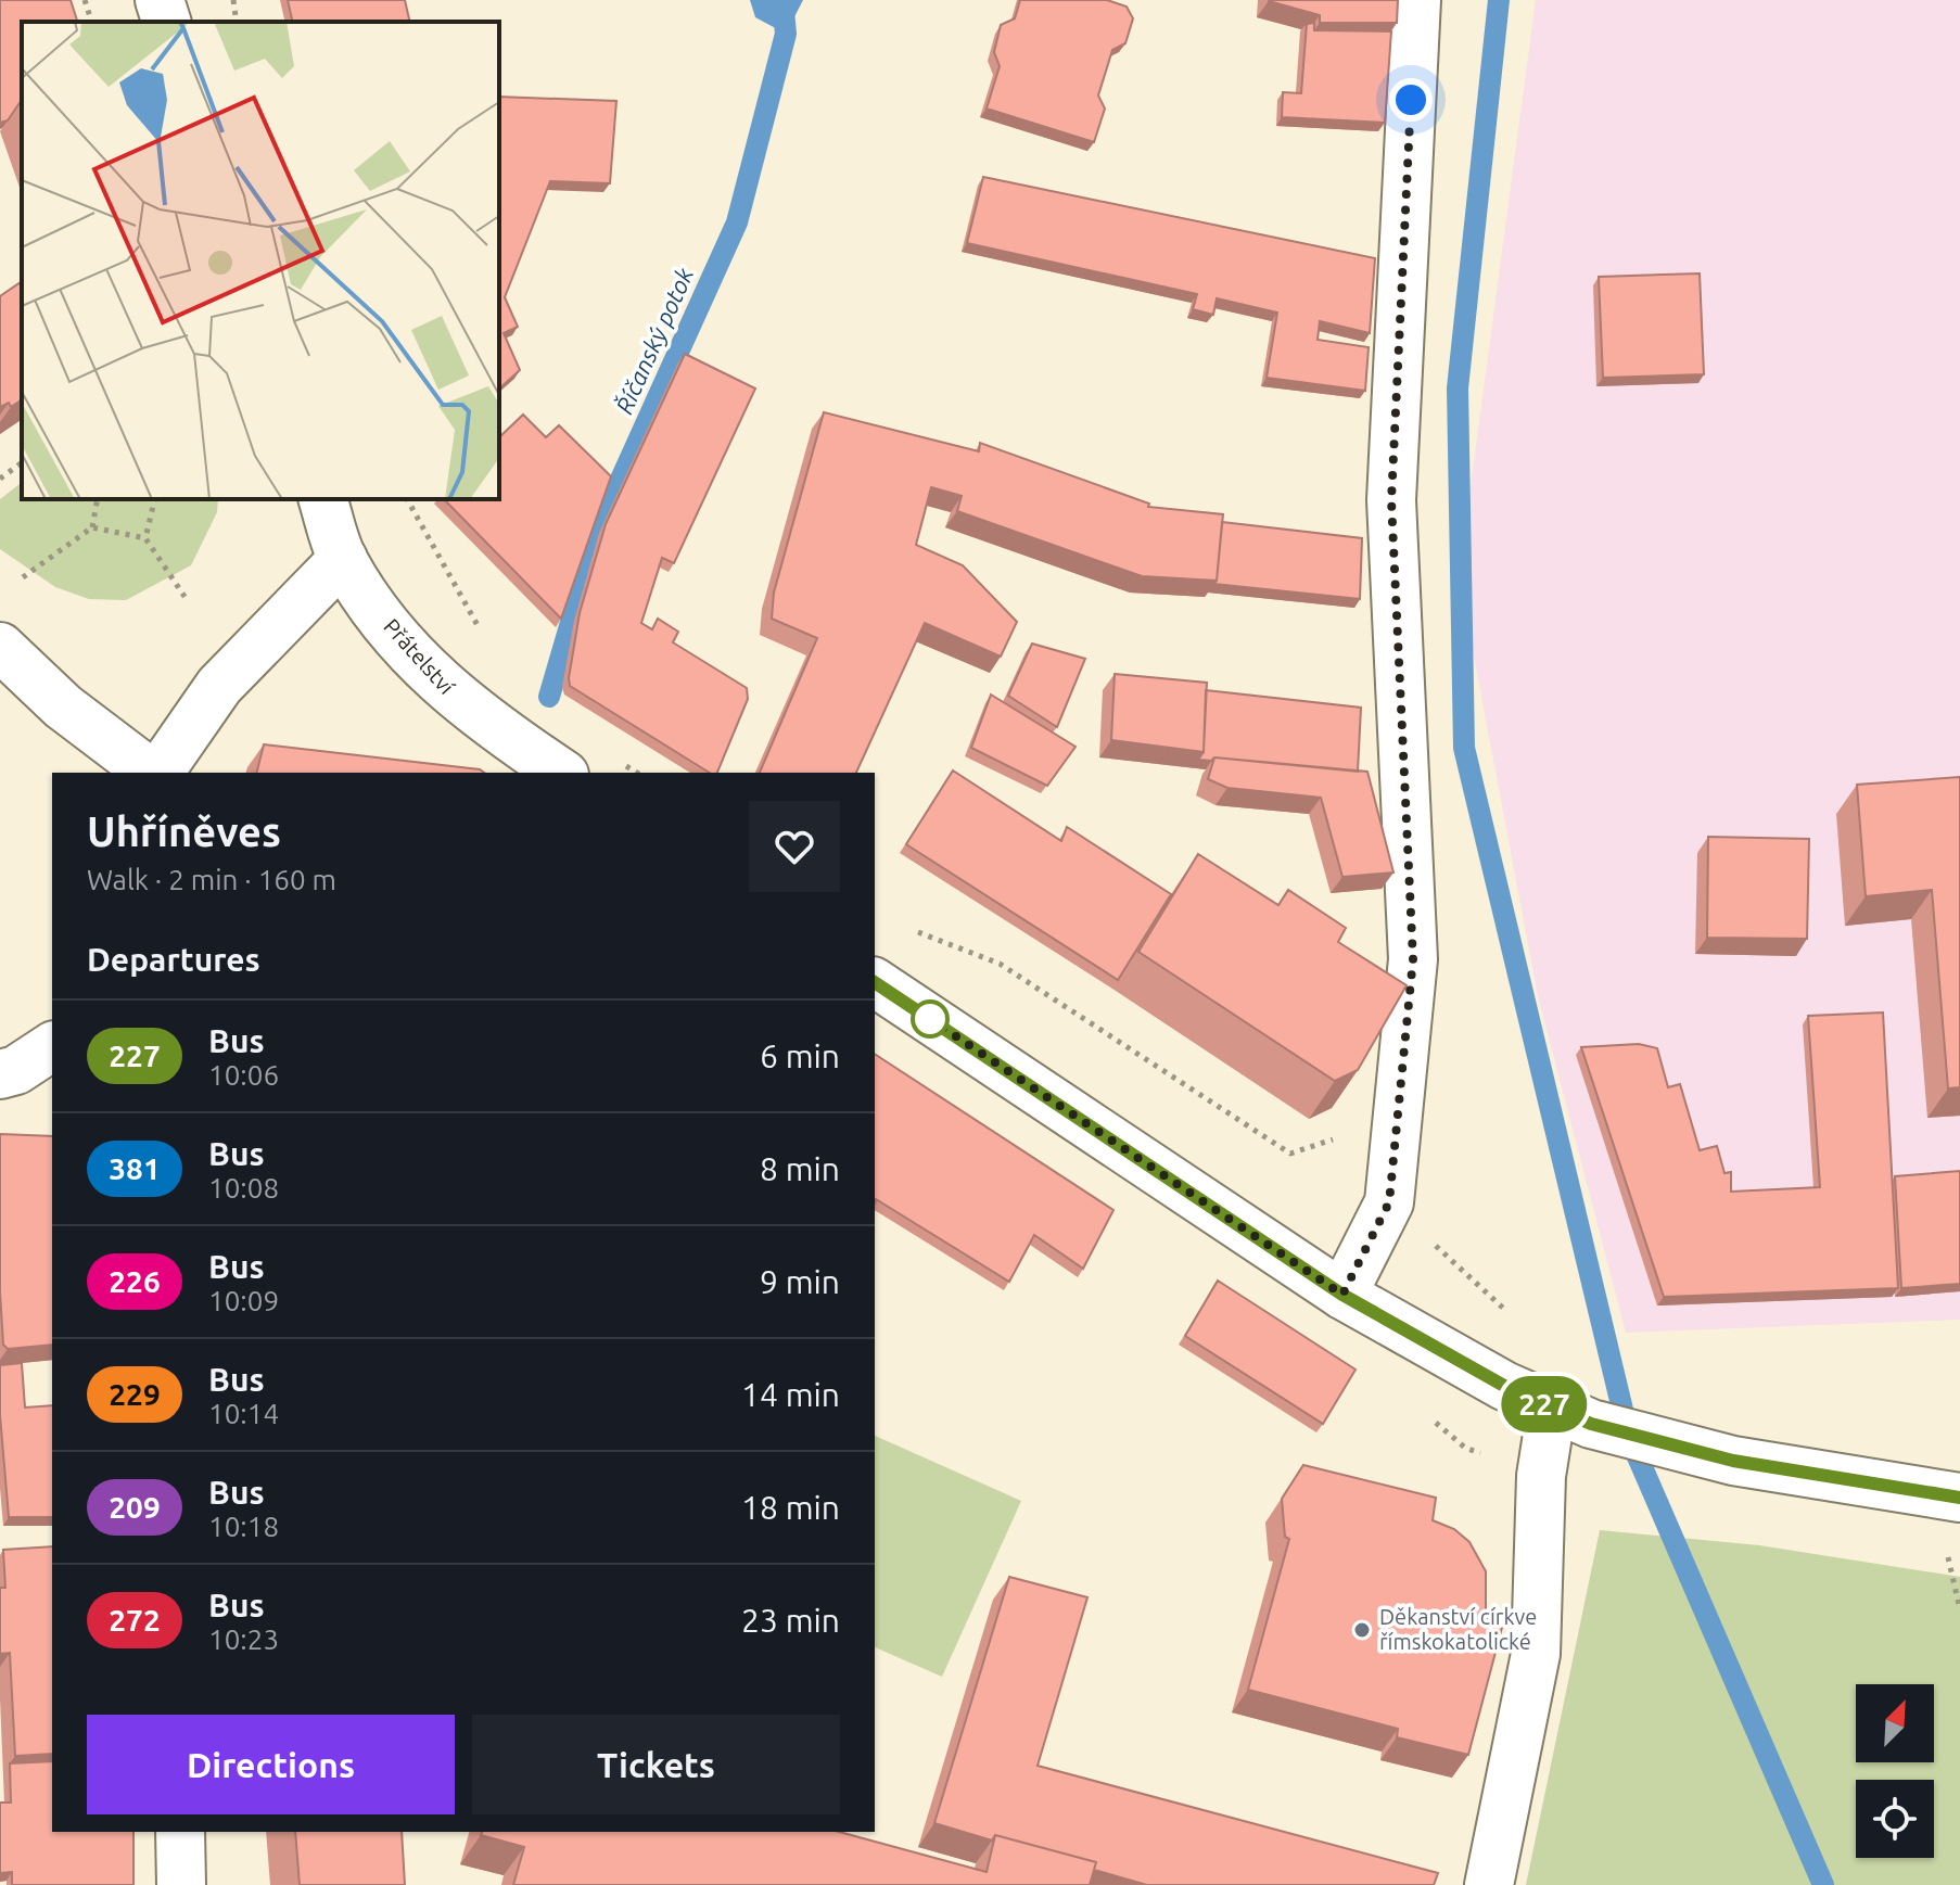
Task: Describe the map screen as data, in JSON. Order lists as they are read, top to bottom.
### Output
{
  "streets": {
    "street": ["Přátelství"]
  },
  "water": ["Říčanský potok"],
  "places": ["Děkanství církve římskokatolické"],
  "lines": ["bus line 227"],
  "north": "top right",
  "page": {
    "on_map": "227",
    "heading": [
      ["Uhříněves", "Walk · 2 min · 160 m"],
      "Departures"
    ],
    "list": [
      {
        "mark": "227",
        "name": "Bus",
        "note": "10:06",
        "value": "6 min"
      },
      {
        "mark": "381",
        "name": "Bus",
        "note": "10:08",
        "value": "8 min"
      },
      {
        "mark": "226",
        "name": "Bus",
        "note": "10:09",
        "value": "9 min"
      },
      {
        "mark": "229",
        "name": "Bus",
        "note": "10:14",
        "value": "14 min"
      },
      {
        "mark": "209",
        "name": "Bus",
        "note": "10:18",
        "value": "18 min"
      },
      {
        "mark": "272",
        "name": "Bus",
        "note": "10:23",
        "value": "23 min"
      }
    ],
    "buttons": ["Directions", "Tickets"]
  }
}
